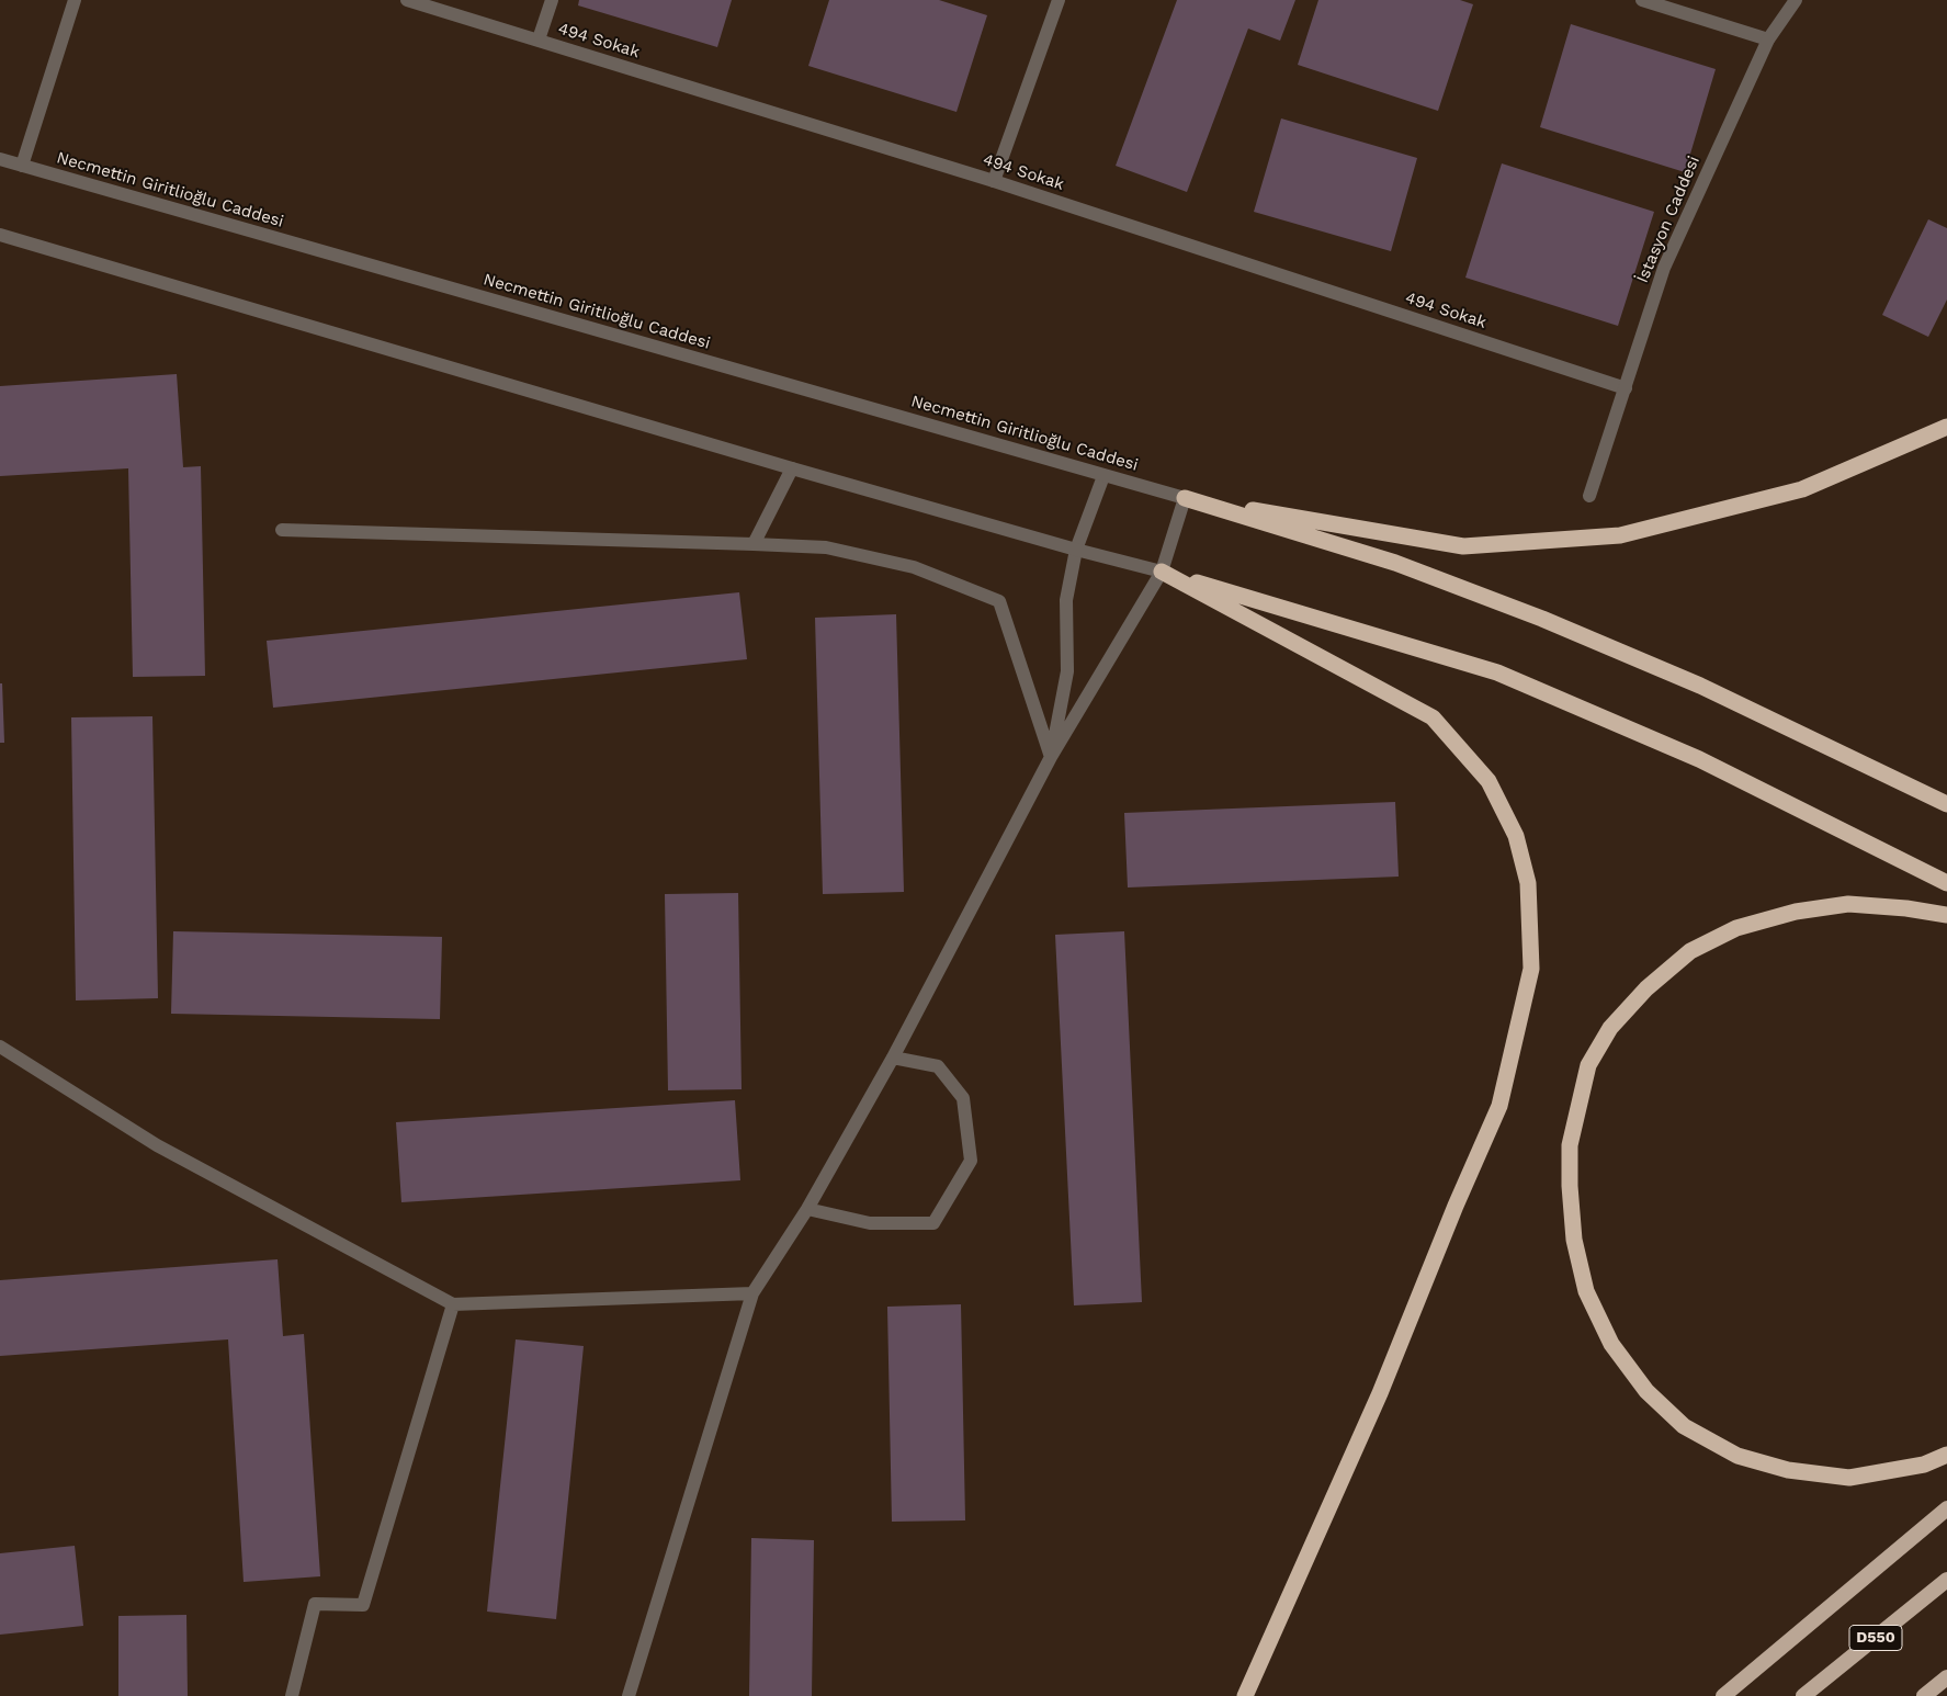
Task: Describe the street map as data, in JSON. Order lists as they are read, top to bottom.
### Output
{
  "streets": {
    "highway": ["D550"],
    "street": ["494 Sokak", "Necmettin Giritlioğlu Caddesi", "İstasyon Caddesi"]
  },
  "crossings": [
    ["494 Sokak", "İstasyon Caddesi"]
  ]
}
